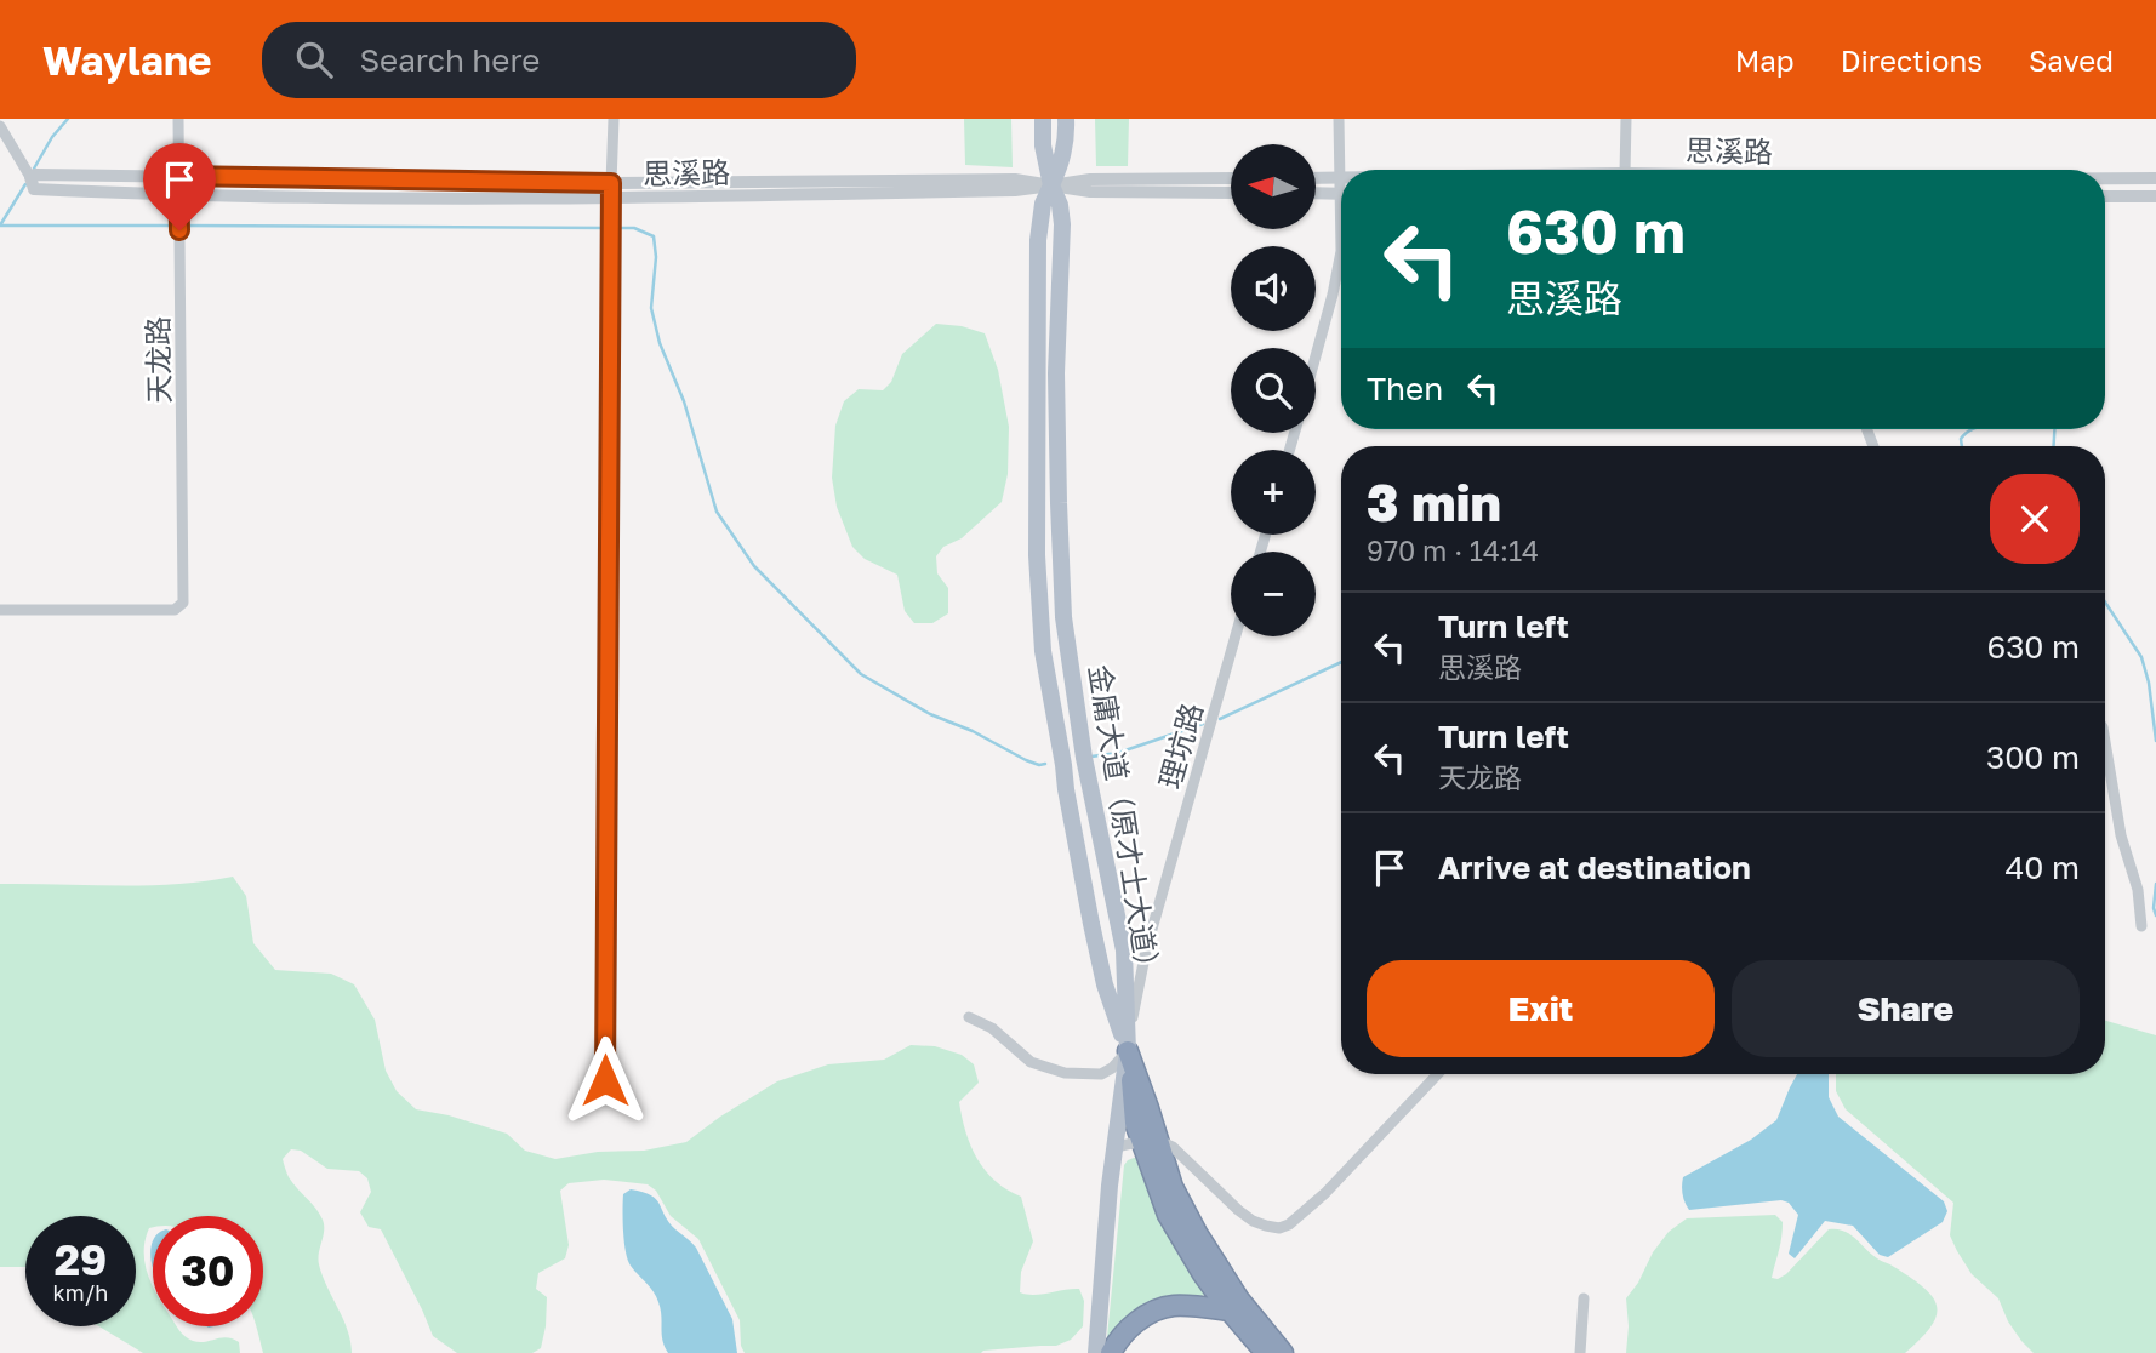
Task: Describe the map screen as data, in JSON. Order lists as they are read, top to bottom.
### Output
{
  "streets": {
    "main road": ["金庸大道（原才士大道）"],
    "street": ["思溪路", "天龙路", "理坑路"]
  },
  "crossings": [
    ["思溪路", "天龙路"],
    ["思溪路", "金庸大道（原才士大道）"],
    ["理坑路", "金庸大道（原才士大道）"]
  ],
  "north": "left",
  "page": {
    "header": "Waylane",
    "search": "Search here",
    "nav": ["Map", "Directions", "Saved"],
    "map_buttons": ["+", "−"],
    "turn": ["630 m", "思溪路"],
    "then": "Then",
    "heading": ["3 min", "970 m · 14:14"],
    "list": [
      {
        "name": "Turn left",
        "note": "思溪路",
        "value": "630 m"
      },
      {
        "name": "Turn left",
        "note": "天龙路",
        "value": "300 m"
      },
      {
        "name": "Arrive at destination",
        "value": "40 m"
      }
    ],
    "buttons": ["Exit", "Share"],
    "speed": "29 km/h",
    "limit": "30"
  }
}
